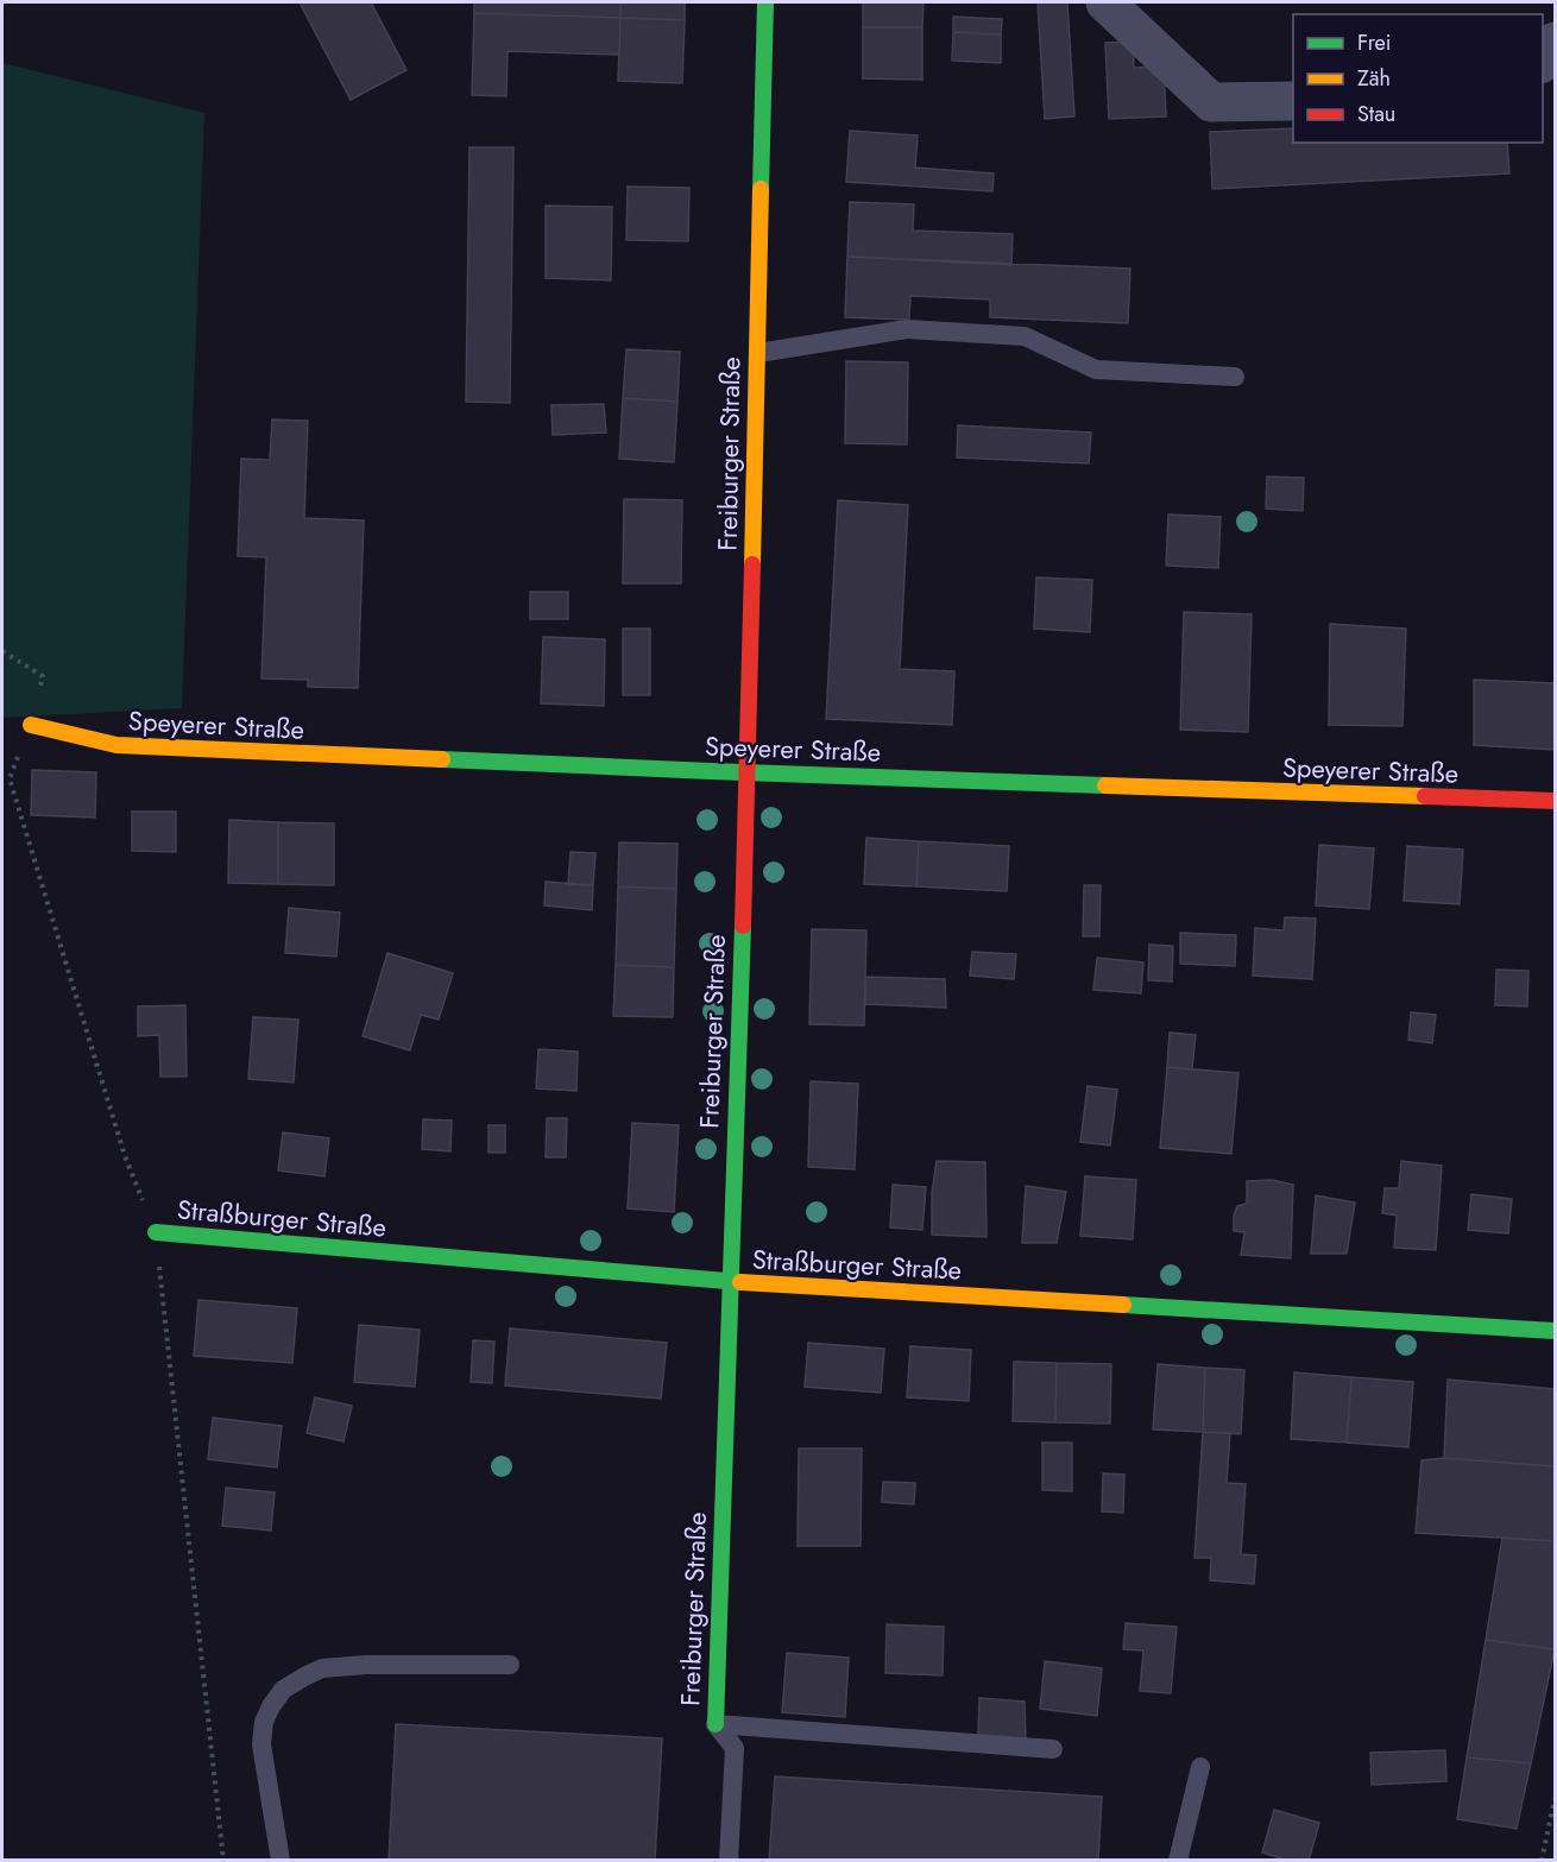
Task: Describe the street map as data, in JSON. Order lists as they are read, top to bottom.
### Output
{
  "streets": {
    "street": ["Freiburger Straße", "Speyerer Straße", "Straßburger Straße"]
  },
  "crossings": [
    ["Freiburger Straße", "Speyerer Straße"],
    ["Freiburger Straße", "Straßburger Straße"]
  ],
  "legend": ["Frei", "Zäh", "Stau"]
}
